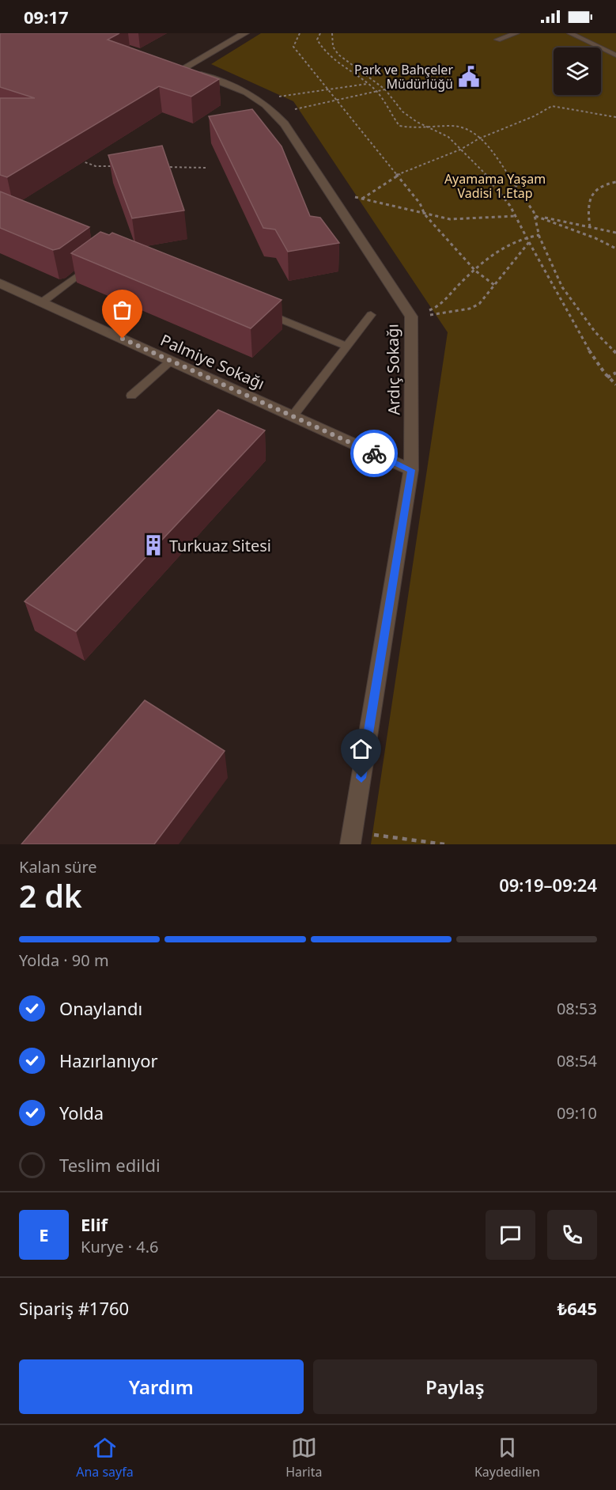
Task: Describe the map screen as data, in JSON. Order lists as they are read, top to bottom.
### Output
{
  "streets": {
    "street": ["Palmiye Sokağı", "Ardıç Sokağı"]
  },
  "crossings": [
    ["Palmiye Sokağı", "Ardıç Sokağı"]
  ],
  "parks": ["Ayamama Yaşam Vadisi 1.Etap"],
  "places": {
    "public building": ["Park ve Bahçeler Müdürlüğü"],
    "building": ["Turkuaz Sitesi"]
  },
  "page": {
    "status": "09:17",
    "heading": ["2 dk", "Kalan süre", "09:19–09:24"],
    "panel": [
      "Elif",
      "Kurye · 4.6",
      "Sipariş #1760",
      "₺645"
    ],
    "bar": "Yolda · 90 m",
    "list": [
      ["Onaylandı", "08:53"],
      ["Hazırlanıyor", "08:54"],
      ["Yolda", "09:10"],
      "Teslim edildi"
    ],
    "round": "E",
    "buttons": ["Yardım", "Paylaş"],
    "tabs": ["Ana sayfa", "Harita", "Kaydedilen"]
  }
}
